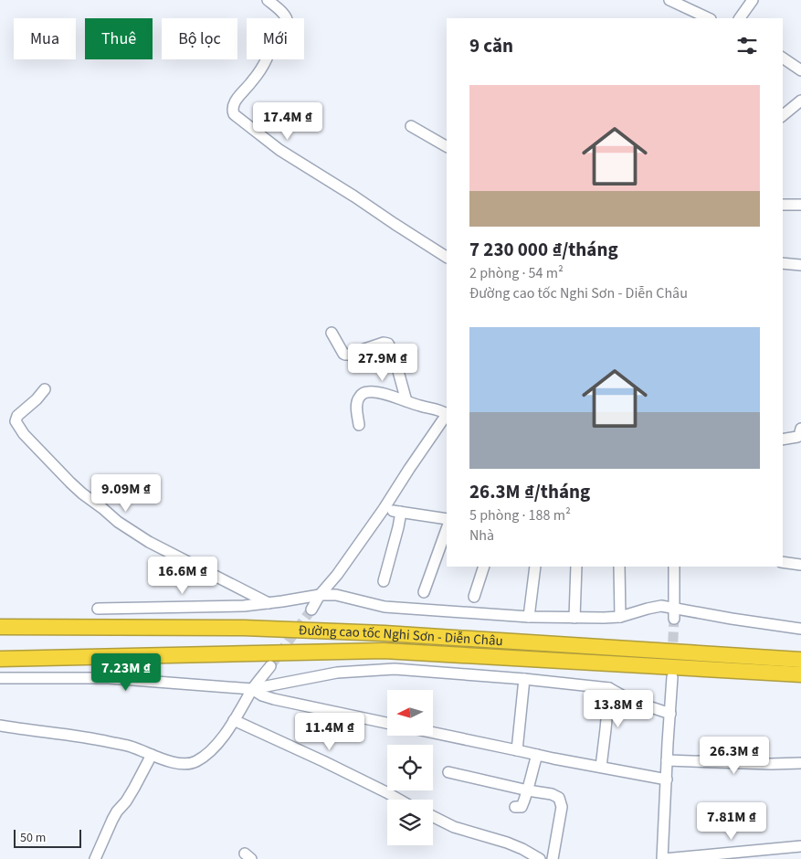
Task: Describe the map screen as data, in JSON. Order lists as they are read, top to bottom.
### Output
{
  "streets": {
    "highway": ["Đường cao tốc Nghi Sơn - Diễn Châu"]
  },
  "scale_bar": "50 m",
  "north": "left",
  "page": {
    "chip": [
      "Mua",
      "Thuê",
      "Bộ lọc",
      "Mới"
    ],
    "heading": "9 căn",
    "list": [
      {
        "name": "7 230 000 ₫/tháng",
        "note": "2 phòng · 54 m² · Đường cao tốc Nghi Sơn - Diễn Châu"
      },
      {
        "name": "26.3M ₫/tháng",
        "note": "5 phòng · 188 m² · Nhà"
      }
    ],
    "price": [
      "17.4M ₫",
      "27.9M ₫",
      "9.09M ₫",
      "16.6M ₫",
      "7.23M ₫",
      "13.8M ₫",
      "11.4M ₫",
      "26.3M ₫",
      "7.81M ₫"
    ],
    "scale": "50 m"
  }
}
